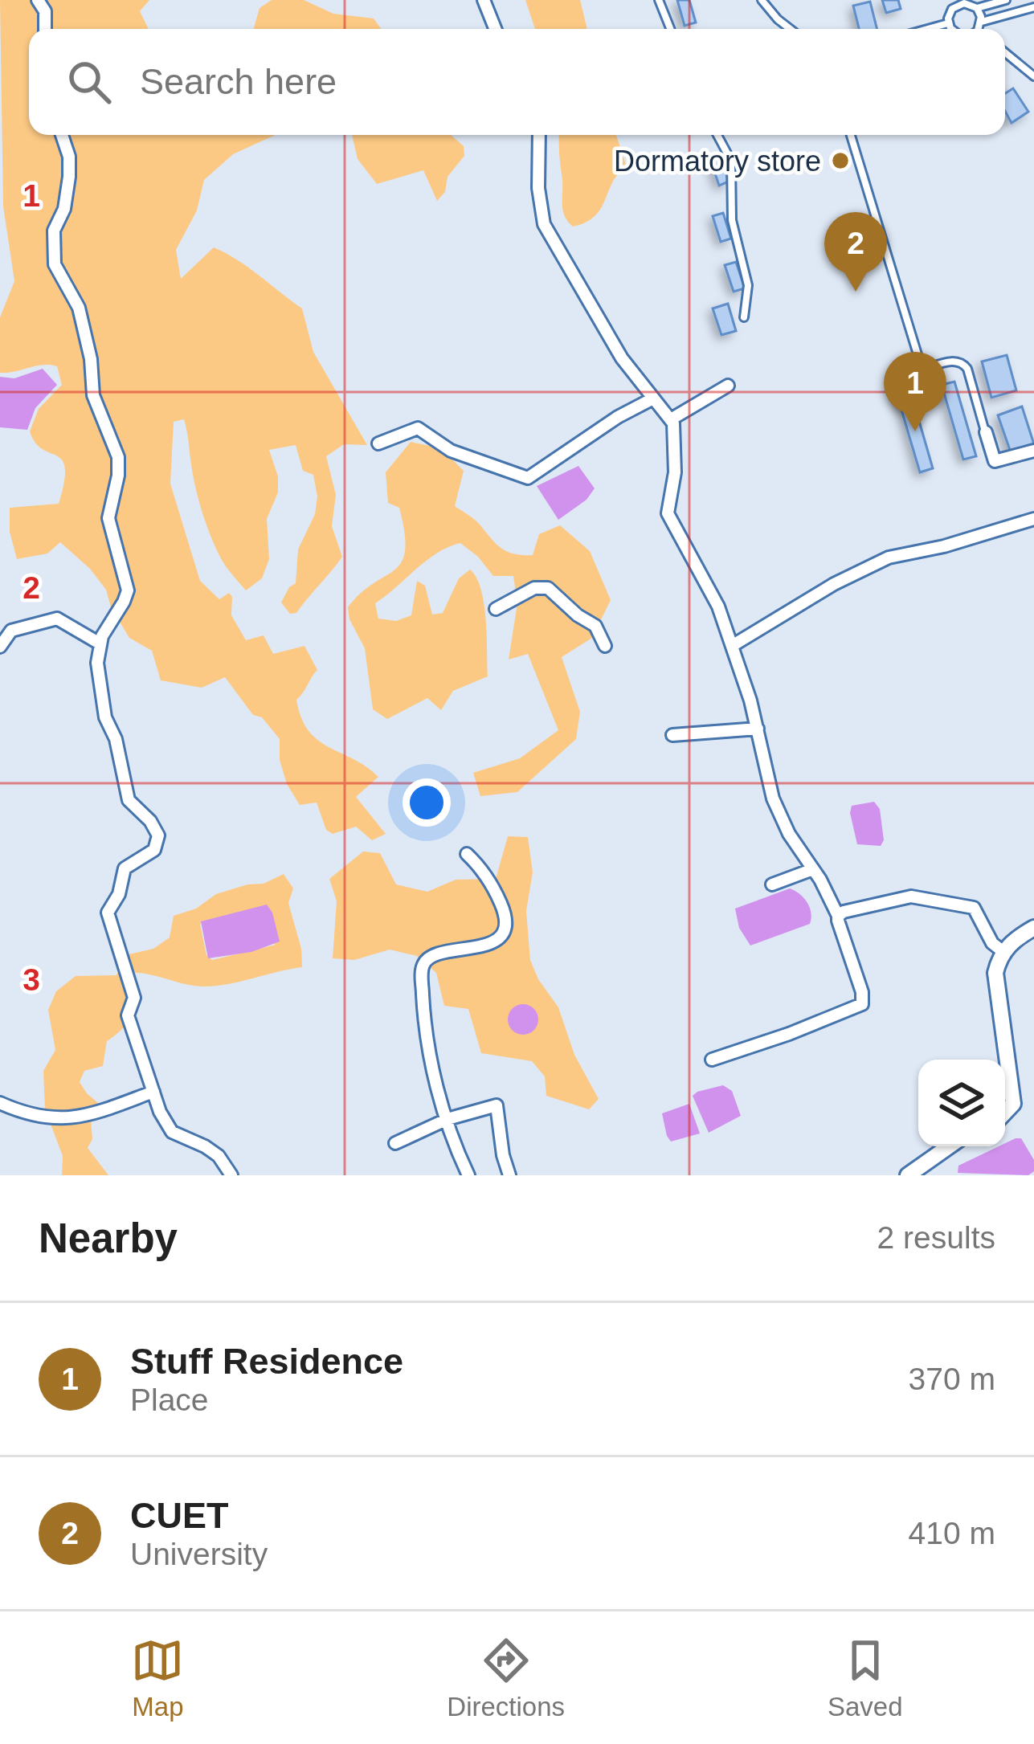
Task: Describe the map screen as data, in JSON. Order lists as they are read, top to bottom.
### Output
{
  "places": ["Dormatory store"],
  "page": {
    "search": "Search here",
    "pins": ["2", "1"],
    "heading": ["Nearby", "2 results"],
    "list": [
      {
        "mark": "1",
        "name": "Stuff Residence",
        "note": "Place",
        "value": "370 m"
      },
      {
        "mark": "2",
        "name": "CUET",
        "note": "University",
        "value": "410 m"
      }
    ],
    "nav": ["Map", "Directions", "Saved"]
  },
  "grid": {
    "rows": ["1", "2", "3"]
  }
}
